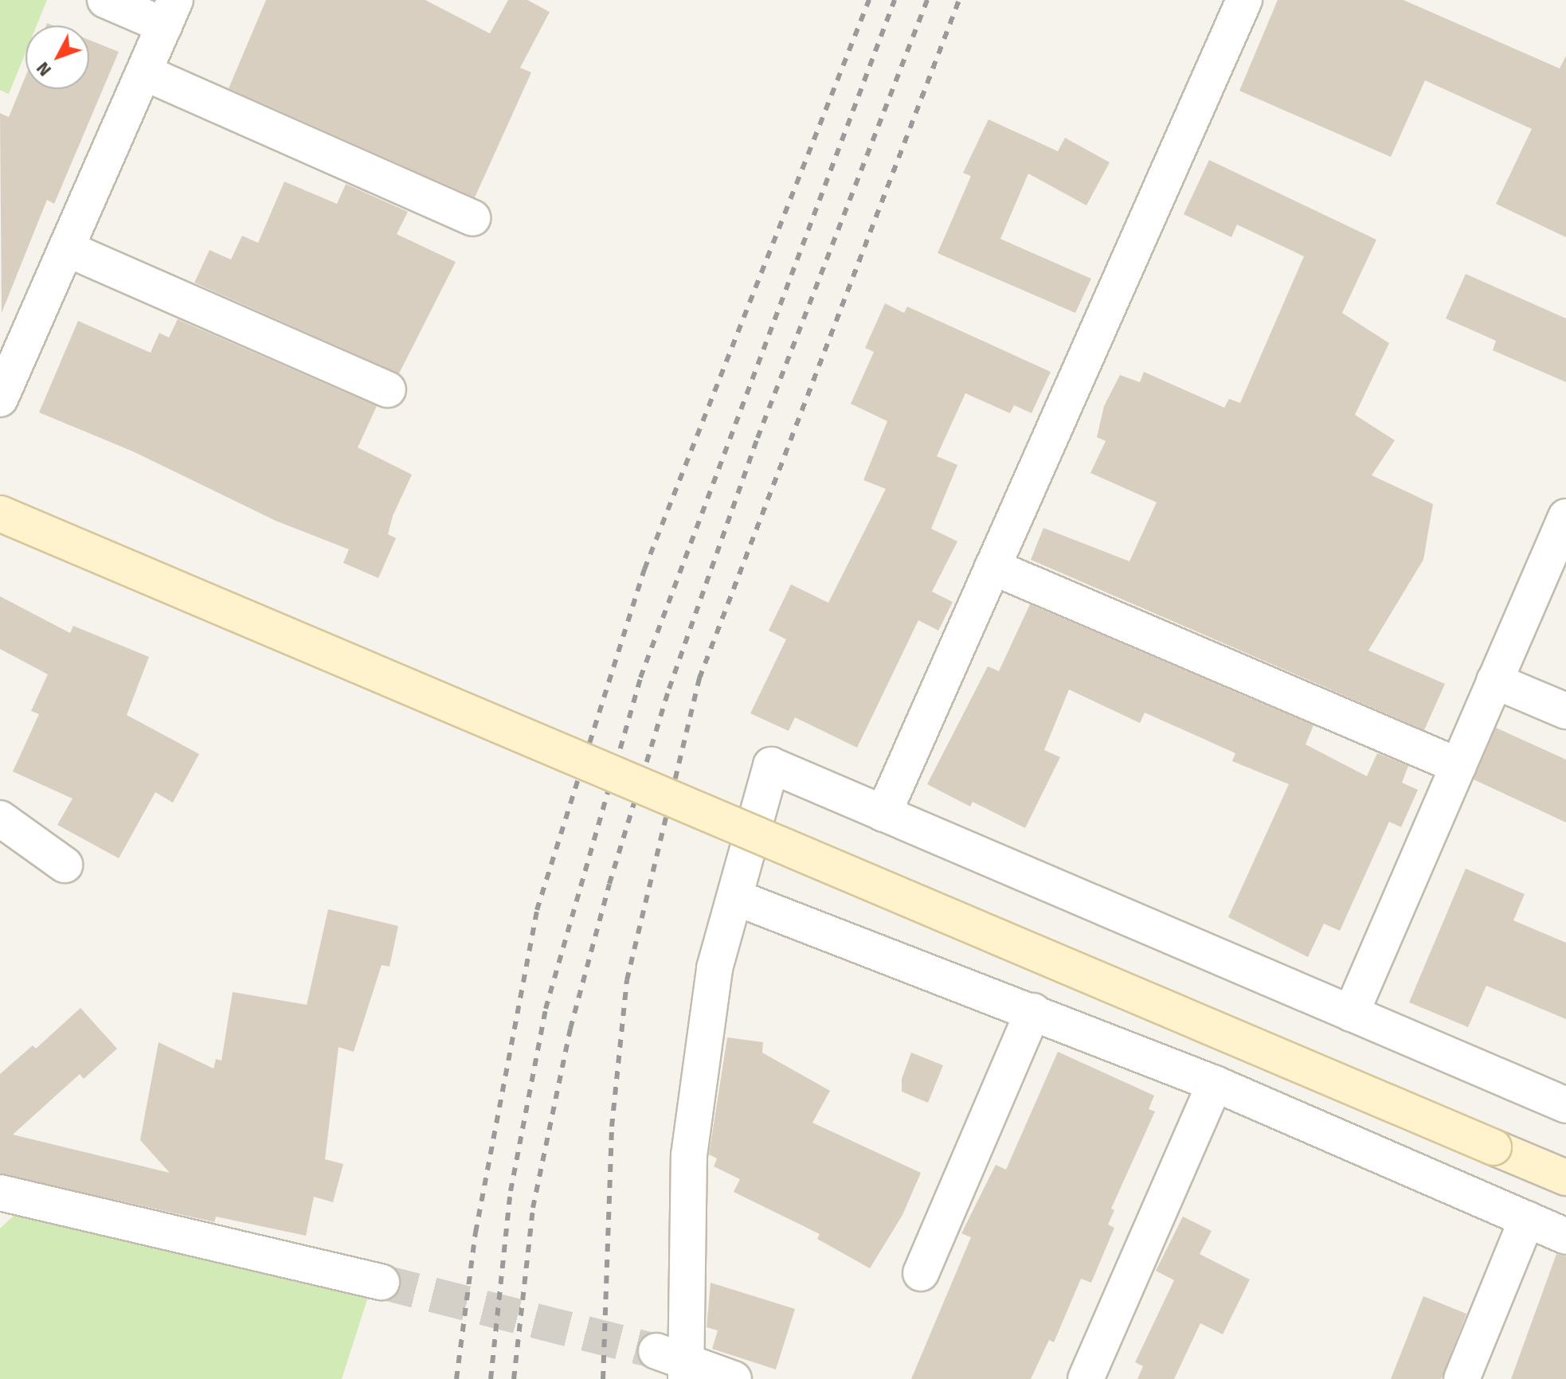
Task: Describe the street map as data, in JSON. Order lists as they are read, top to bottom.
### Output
{
  "north": "bottom left"
}
